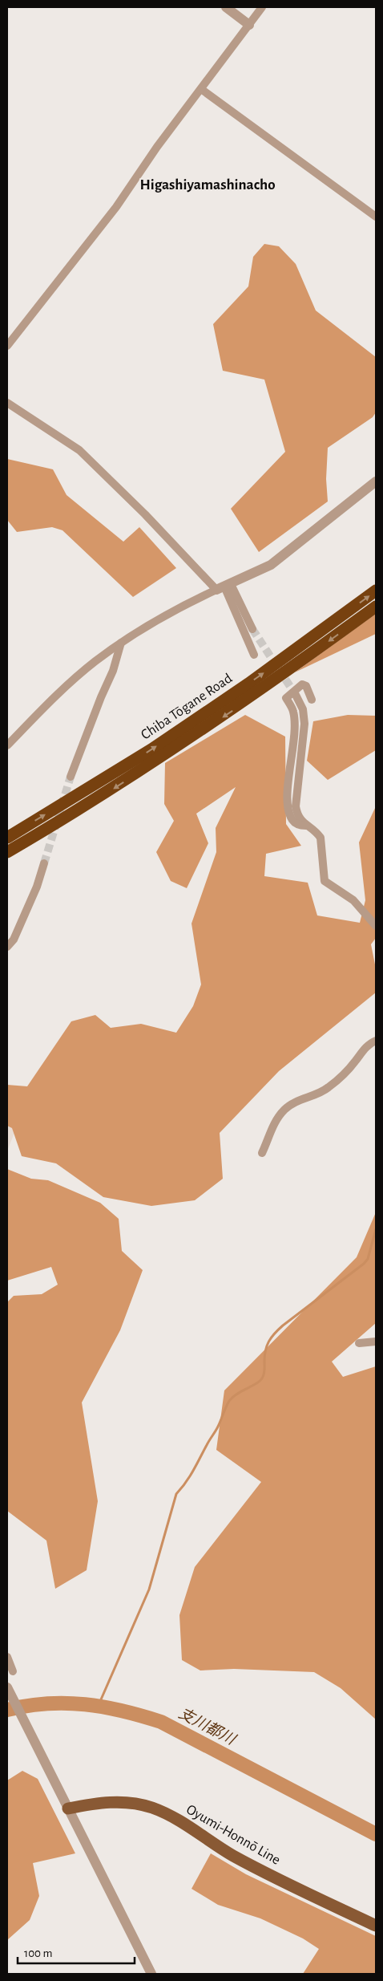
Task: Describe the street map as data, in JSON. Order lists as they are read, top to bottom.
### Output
{
  "streets": {
    "highway": ["Chiba Tōgane Road"],
    "main road": ["Oyumi-Honnō Line"]
  },
  "districts": ["Higashiyamashinacho"],
  "water": ["支川都川"],
  "scale_bar": "100 m"
}
